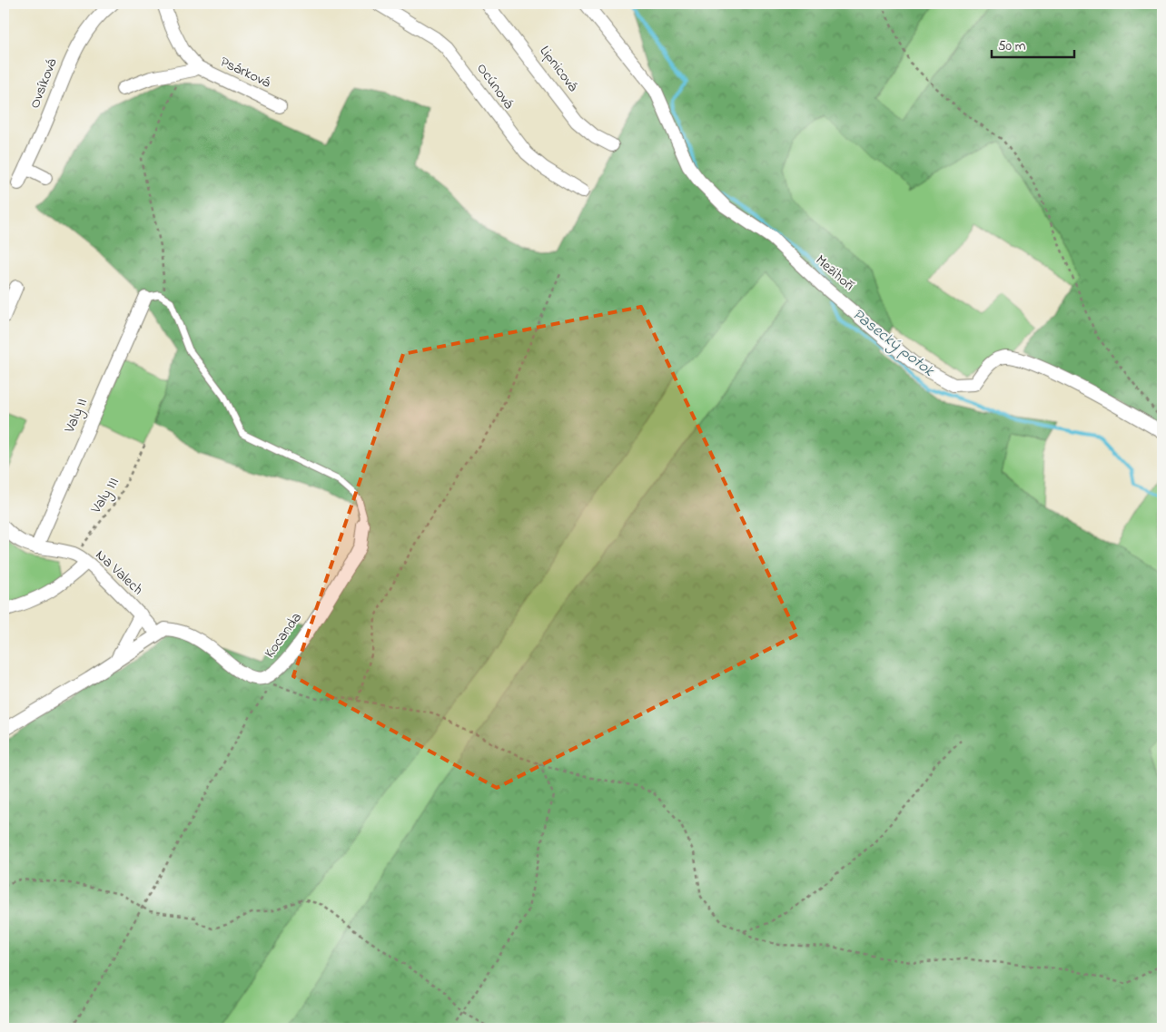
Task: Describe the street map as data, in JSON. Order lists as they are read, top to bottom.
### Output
{
  "streets": {
    "street": [
      "Lipnicová",
      "Psárková",
      "Ovsíková",
      "Ocúnová",
      "Mezihoří",
      "Valy II",
      "Na Valech",
      "Kocanda"
    ],
    "path": ["Valy III"]
  },
  "crossings": [
    ["Valy II", "Na Valech"],
    ["Valy III", "Na Valech"],
    ["Na Valech", "Kocanda"]
  ],
  "water": ["Pasecký potok"],
  "scale_bar": "50 m"
}
